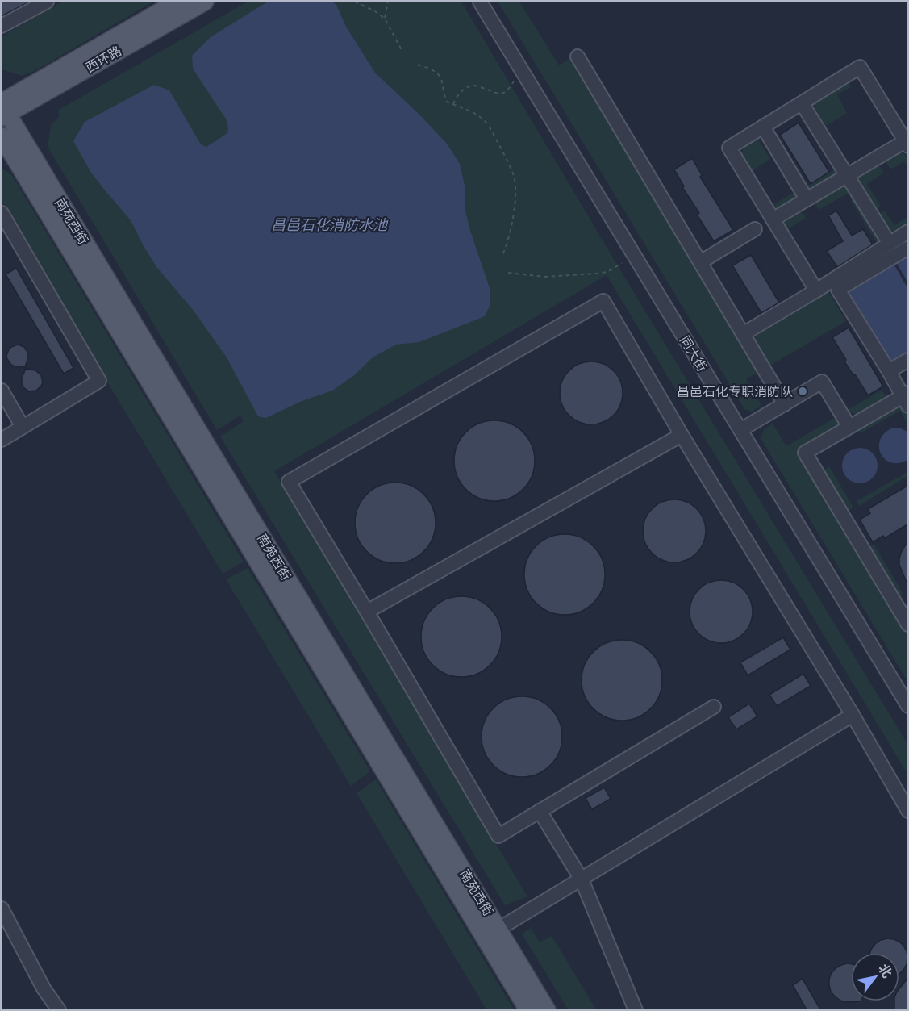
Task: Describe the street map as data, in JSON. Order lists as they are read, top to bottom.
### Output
{
  "streets": {
    "main road": ["西环路", "南苑西街"],
    "street": ["同大街"]
  },
  "crossings": [
    ["西环路", "南苑西街"]
  ],
  "water": ["昌邑石化消防水池"],
  "places": ["昌邑石化专职消防队"],
  "north": "top right"
}
